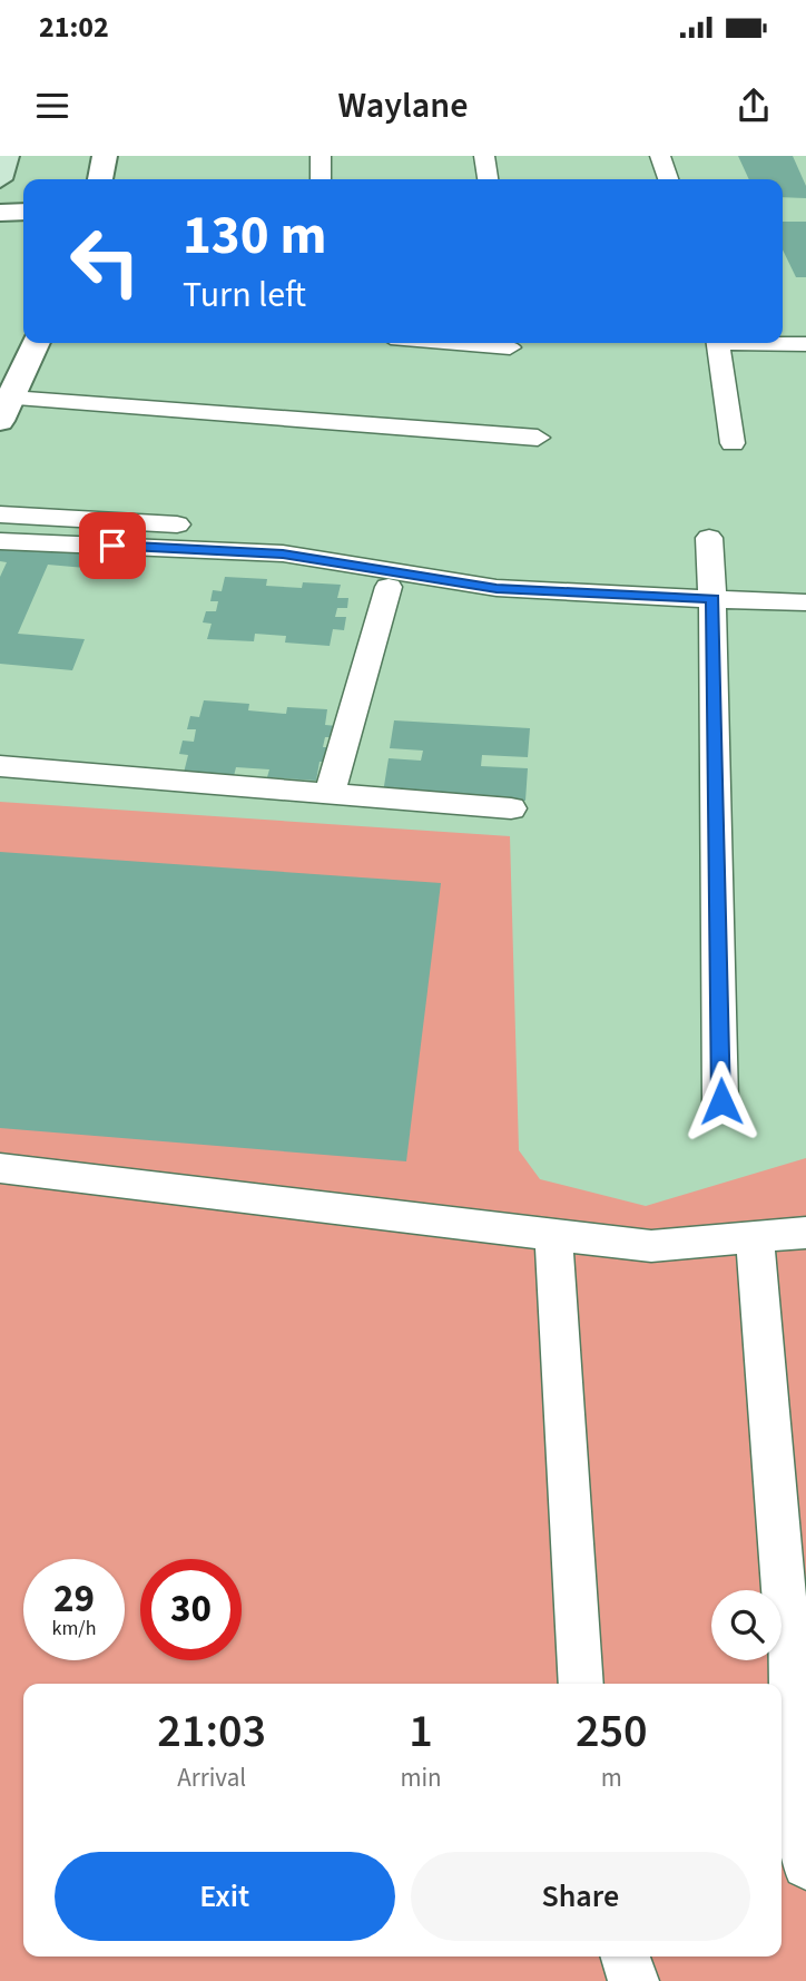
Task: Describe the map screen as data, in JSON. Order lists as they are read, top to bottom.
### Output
{
  "page": {
    "status": "21:02",
    "header": "Waylane",
    "turn": ["130 m", "Turn left"],
    "speed": "29 km/h",
    "limit": "30",
    "eta": [
      "21:03",
      "Arrival",
      "1",
      "min",
      "250",
      "m"
    ],
    "buttons": ["Exit", "Share"]
  }
}
